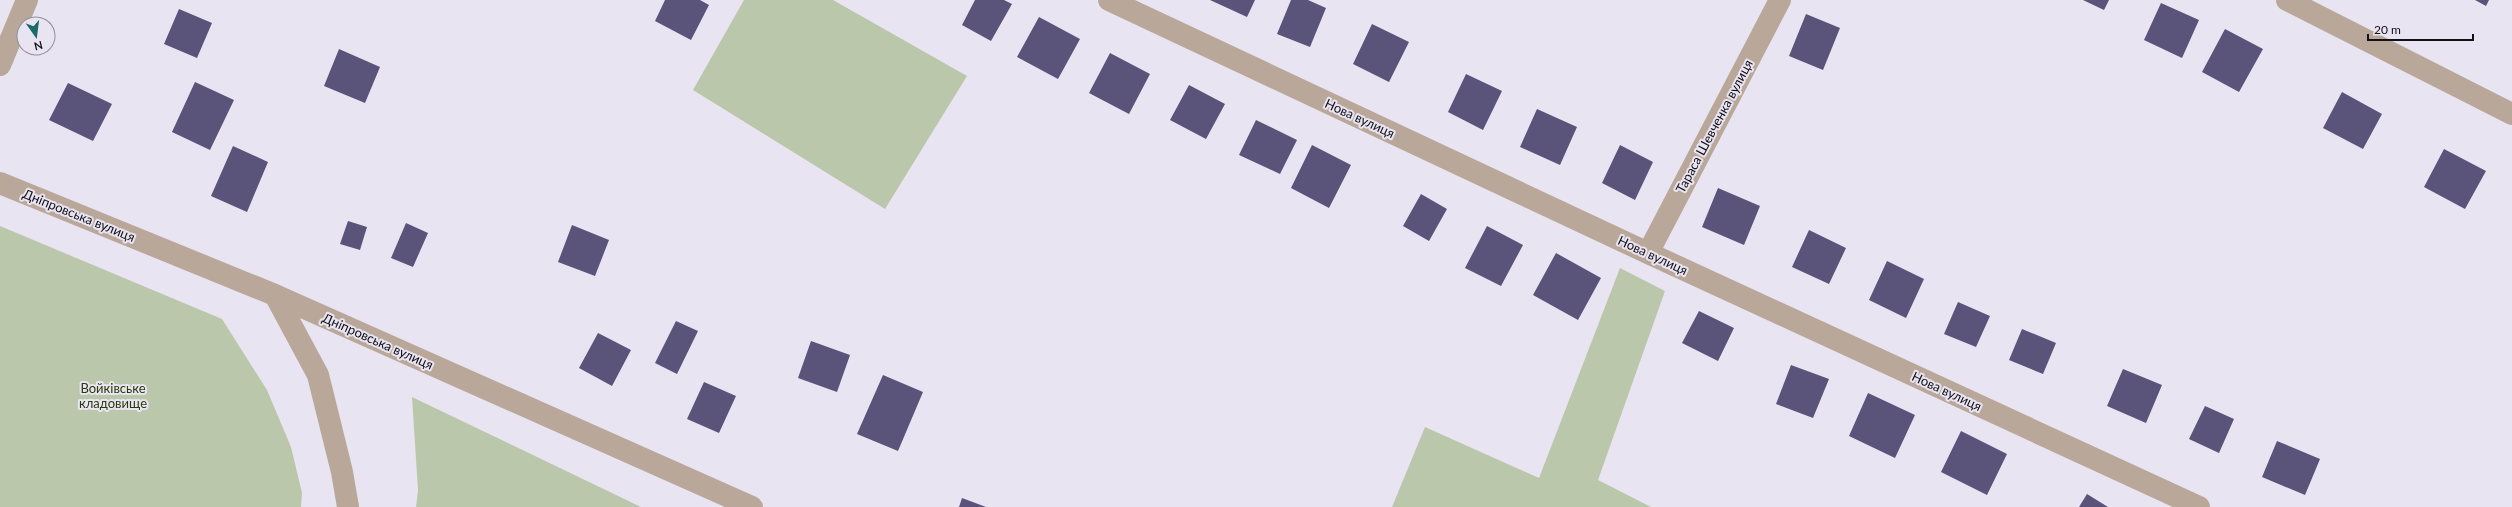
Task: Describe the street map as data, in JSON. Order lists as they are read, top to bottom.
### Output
{
  "streets": {
    "street": ["Нова вулиця", "Тараса Шевченка вулиця", "Дніпровська вулиця"]
  },
  "crossings": [
    ["Нова вулиця", "Тараса Шевченка вулиця"]
  ],
  "parks": ["Войківське кладовище"],
  "scale_bar": "20 m",
  "north": "bottom"
}
